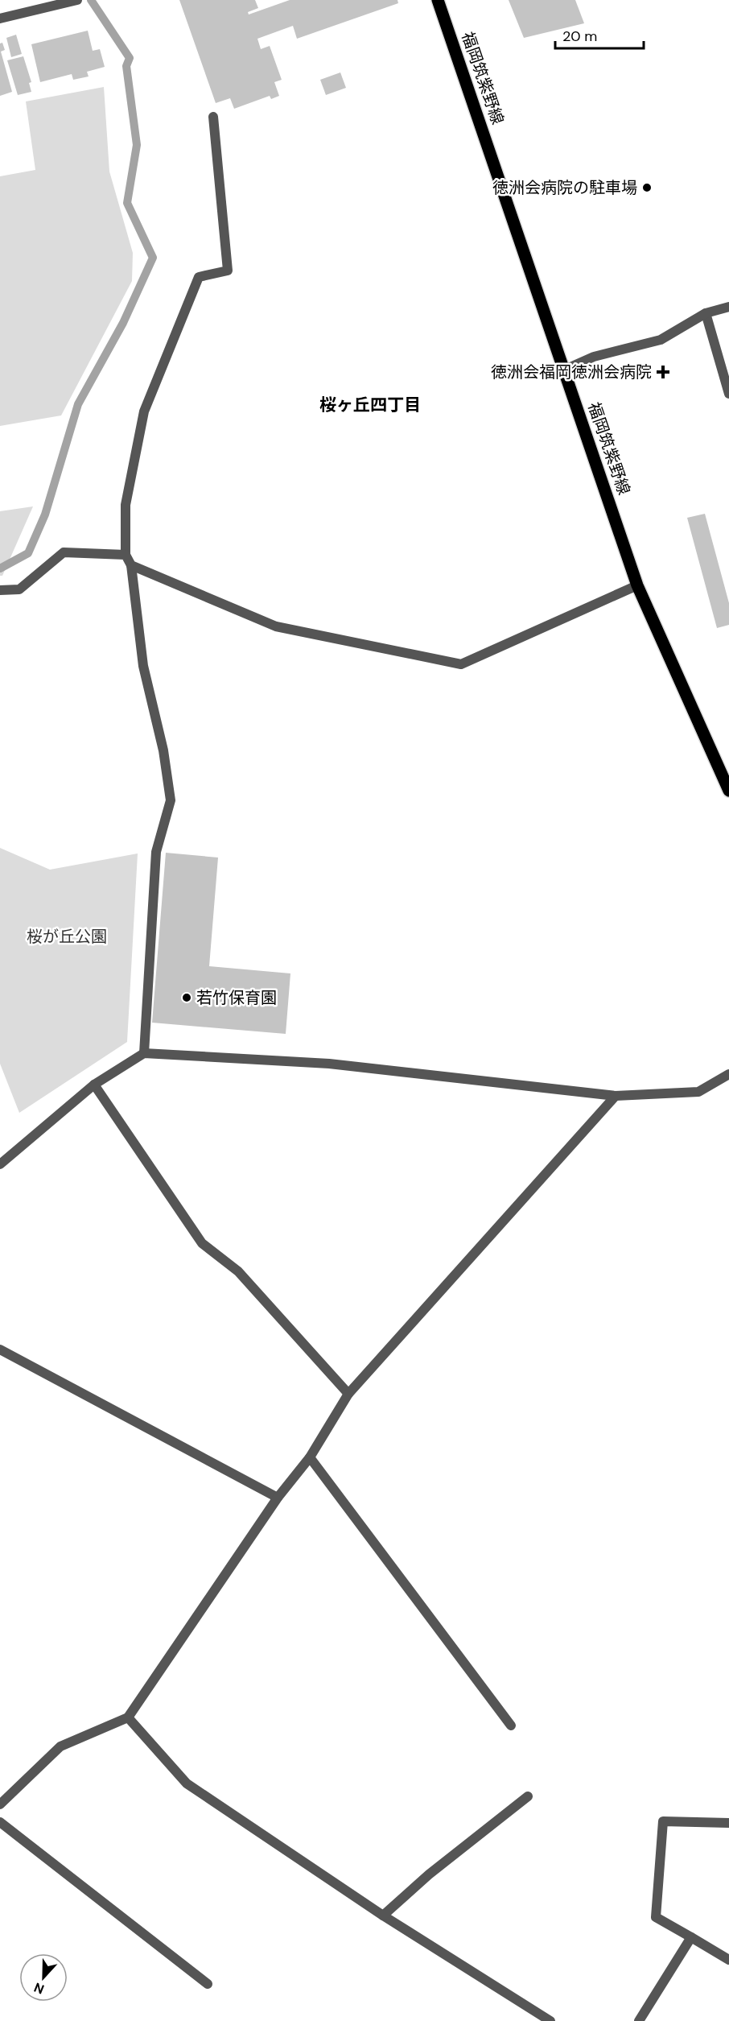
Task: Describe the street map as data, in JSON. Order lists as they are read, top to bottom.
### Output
{
  "streets": {
    "main road": ["福岡筑紫野線"]
  },
  "districts": ["桜ヶ丘四丁目"],
  "parks": ["桜が丘公園"],
  "places": {
    "other": ["徳洲会病院の駐車場", "若竹保育園"],
    "health": ["徳洲会福岡徳洲会病院"]
  },
  "scale_bar": "20 m",
  "north": "bottom"
}
